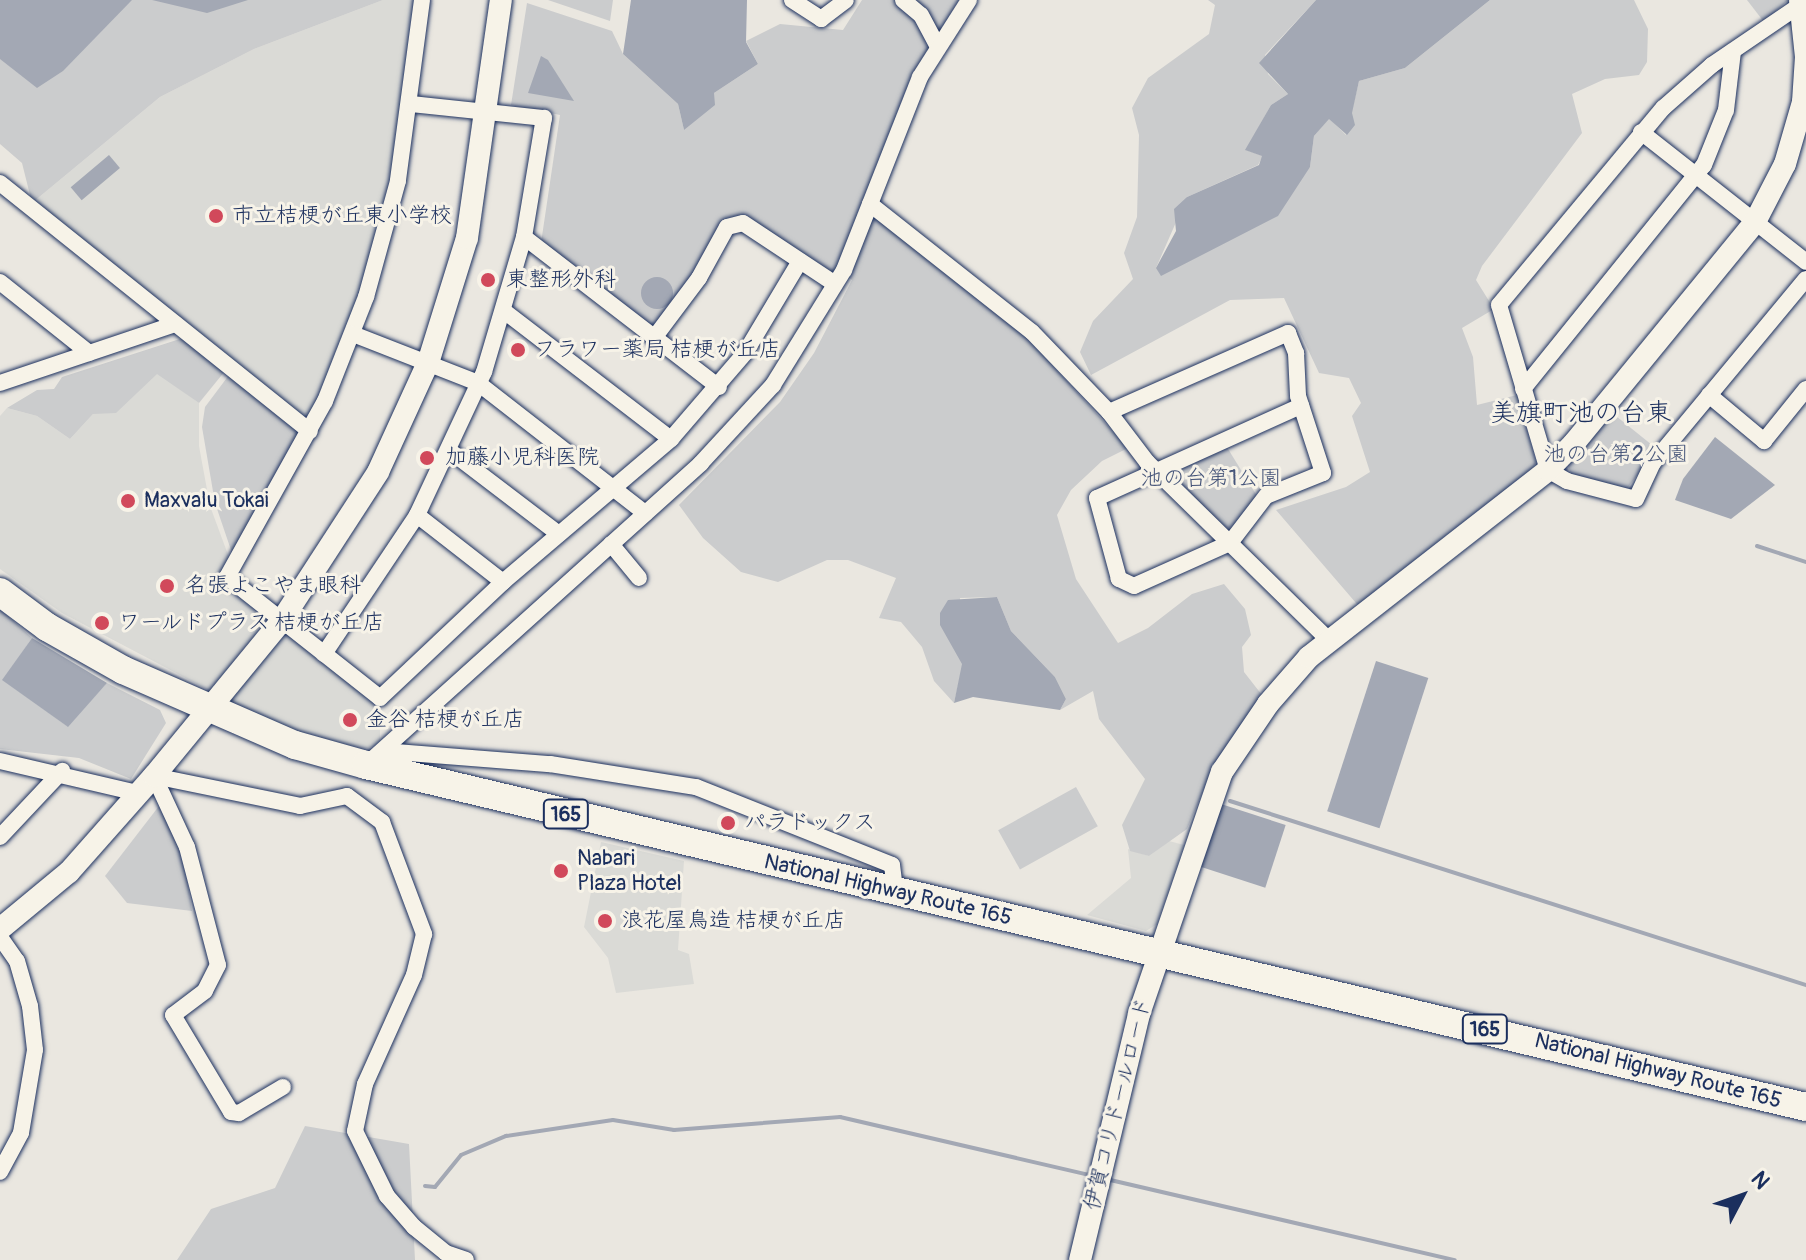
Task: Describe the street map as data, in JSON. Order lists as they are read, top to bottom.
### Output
{
  "streets": {
    "highway": ["165", "National Highway Route 165"],
    "street": ["伊賀コリドールロード"]
  },
  "crossings": [
    ["National Highway Route 165", "伊賀コリドールロード"]
  ],
  "districts": ["美旗町池の台東"],
  "parks": ["池の台第2公園", "池の台第1公園"],
  "places": [
    "市立桔梗が丘東小学校",
    "東整形外科",
    "フラワー薬局 桔梗が丘店",
    "加藤小児科医院",
    "Maxvalu Tokai",
    "名張よこやま眼科",
    "ワールドプラス 桔梗が丘店",
    "金谷 桔梗が丘店",
    "パラドックス",
    "Nabari Plaza Hotel",
    "浪花屋鳥造 桔梗が丘店"
  ],
  "north": "top right"
}
